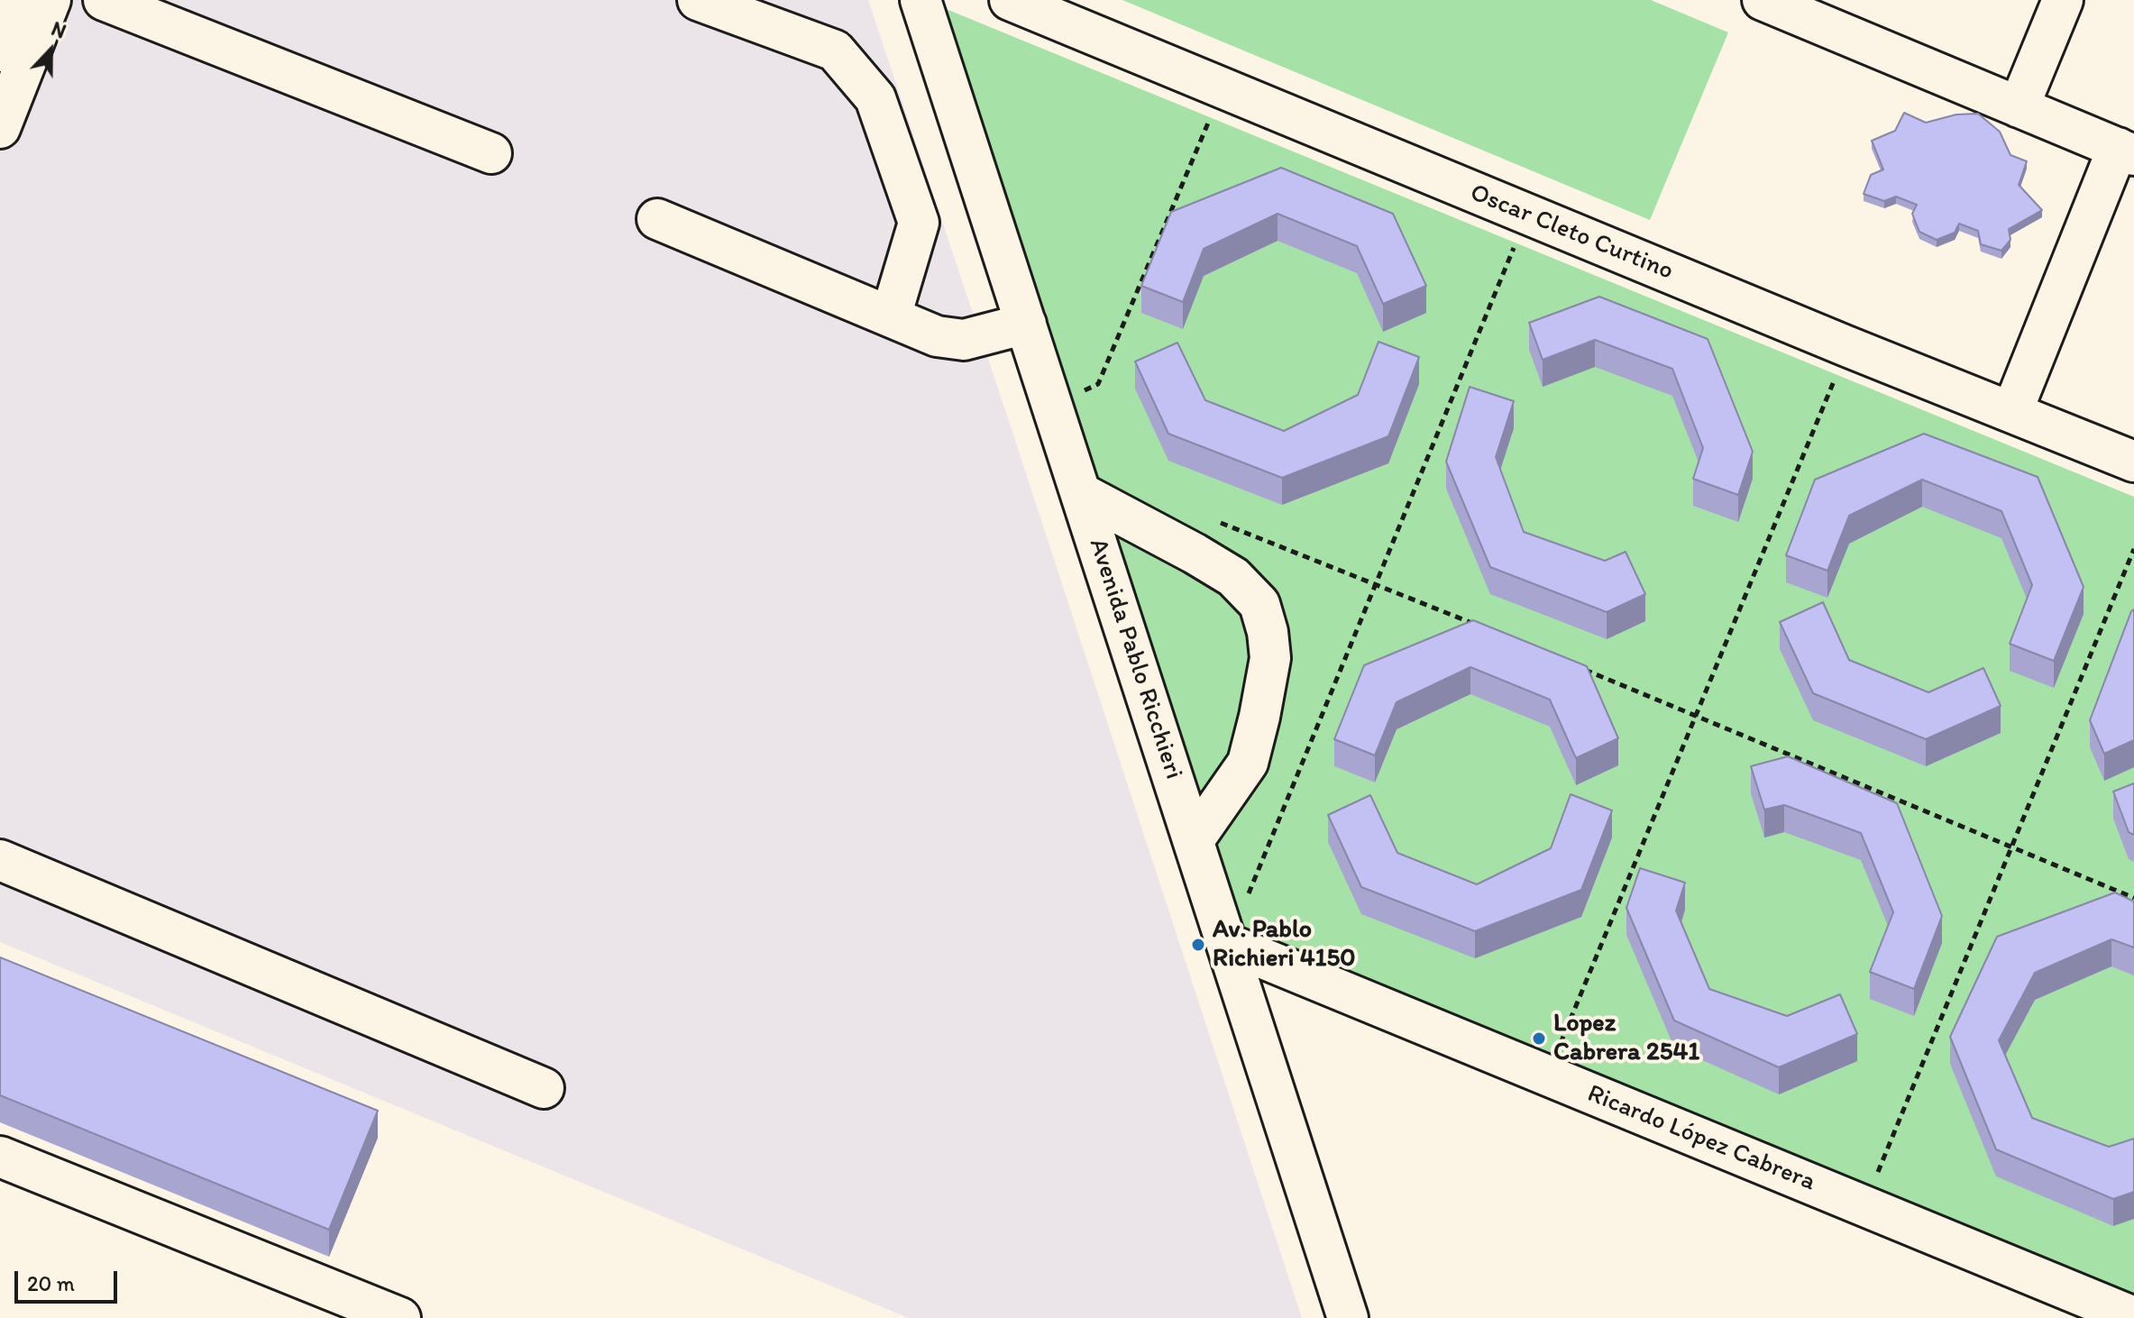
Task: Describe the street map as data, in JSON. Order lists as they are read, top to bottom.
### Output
{
  "streets": {
    "street": ["Oscar Cleto Curtino", "Avenida Pablo Ricchieri", "Ricardo López Cabrera"]
  },
  "crossings": [
    ["Avenida Pablo Ricchieri", "Ricardo López Cabrera"]
  ],
  "places": ["Av. Pablo Richieri 4150", "Lopez Cabrera 2541"],
  "scale_bar": "20 m",
  "north": "top"
}
